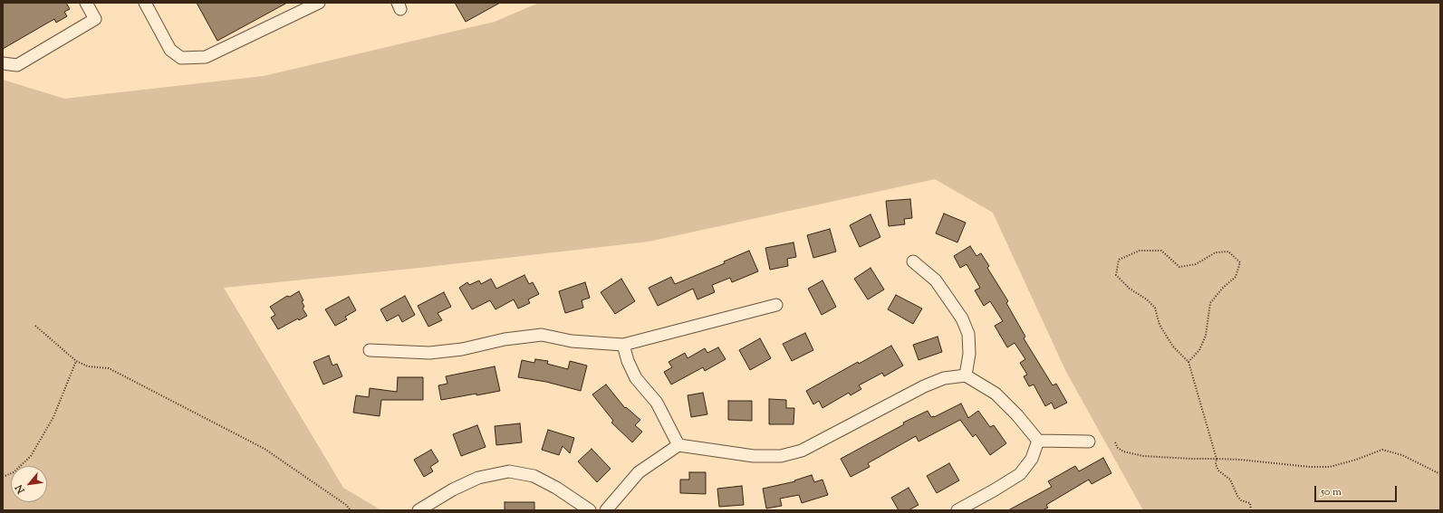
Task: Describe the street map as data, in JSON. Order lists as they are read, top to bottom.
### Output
{
  "scale_bar": "50 m",
  "north": "bottom left"
}
